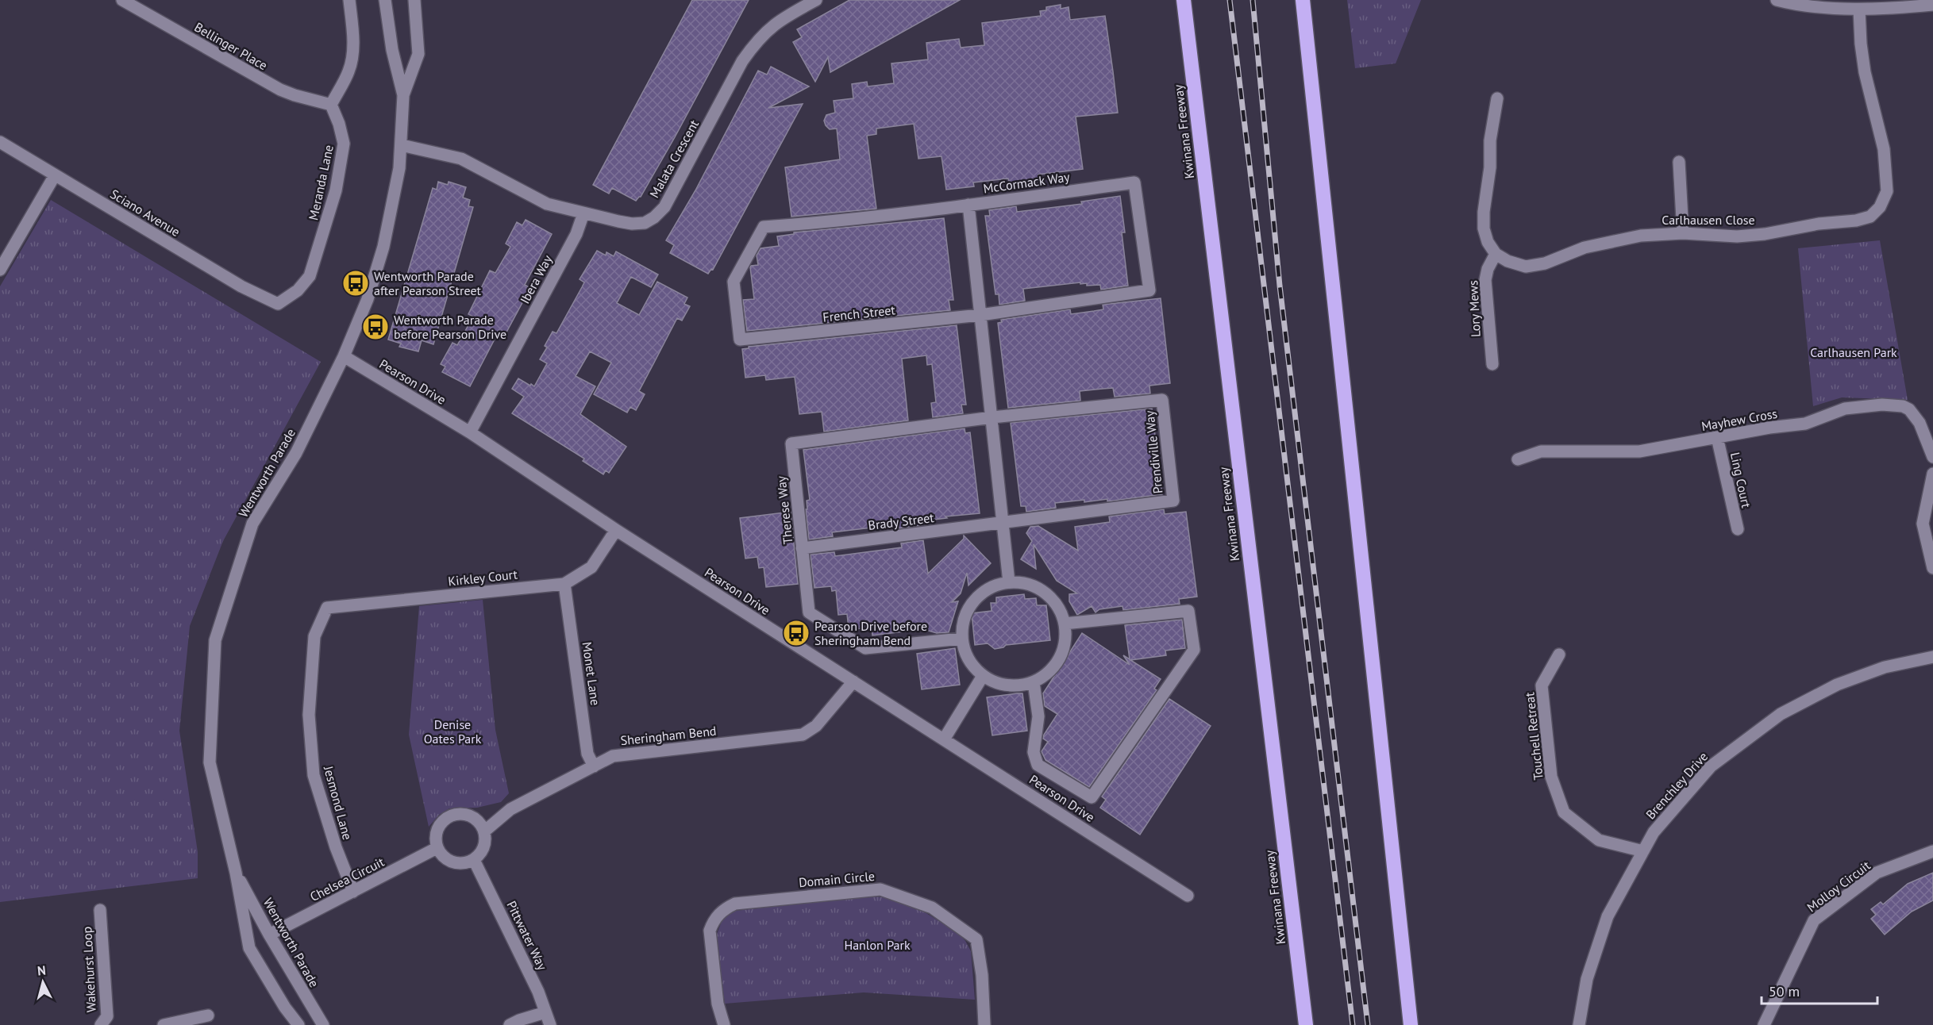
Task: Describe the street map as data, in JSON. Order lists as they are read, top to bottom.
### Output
{
  "streets": {
    "highway": ["Kwinana Freeway"],
    "street": [
      "Bellinger Place",
      "Malata Crescent",
      "Meranda Lane",
      "McCormack Way",
      "Sciano Avenue",
      "Carlhausen Close",
      "Ibera Way",
      "Lory Mews",
      "French Street",
      "Pearson Drive",
      "Mayhew Cross",
      "Prendiville Way",
      "Wentworth Parade",
      "Ling Court",
      "Therese Way",
      "Brady Street",
      "Kirkley Court",
      "Monet Lane",
      "Sheringham Bend",
      "Touchell Retreat",
      "Brenchley Drive",
      "Jesmond Lane",
      "Chelsea Circuit",
      "Domain Circle",
      "Molloy Circuit",
      "Pittwater Way",
      "Wakehurst Loop"
    ]
  },
  "crossings": [
    ["Bellinger Place", "Meranda Lane"],
    ["Malata Crescent", "Ibera Way"],
    ["Malata Crescent", "Wentworth Parade"],
    ["Meranda Lane", "Sciano Avenue"],
    ["McCormack Way", "French Street"],
    ["Carlhausen Close", "Lory Mews"],
    ["Ibera Way", "Pearson Drive"],
    ["Pearson Drive", "Wentworth Parade"],
    ["Pearson Drive", "Kirkley Court"],
    ["Pearson Drive", "Sheringham Bend"],
    ["Mayhew Cross", "Ling Court"],
    ["Prendiville Way", "Therese Way"],
    ["Prendiville Way", "Brady Street"],
    ["Wentworth Parade", "Chelsea Circuit"],
    ["Therese Way", "Brady Street"],
    ["Kirkley Court", "Monet Lane"],
    ["Kirkley Court", "Jesmond Lane"],
    ["Monet Lane", "Sheringham Bend"],
    ["Sheringham Bend", "Chelsea Circuit"],
    ["Sheringham Bend", "Pittwater Way"],
    ["Touchell Retreat", "Brenchley Drive"],
    ["Jesmond Lane", "Chelsea Circuit"],
    ["Chelsea Circuit", "Pittwater Way"]
  ],
  "parks": ["Carlhausen Park", "Denise Oates Park", "Hanlon Park"],
  "places": {
    "bus stop": ["Wentworth Parade after Pearson Street", "Wentworth Parade before Pearson Drive", "Pearson Drive before Sheringham Bend"]
  },
  "scale_bar": "50 m",
  "north": "top"
}
